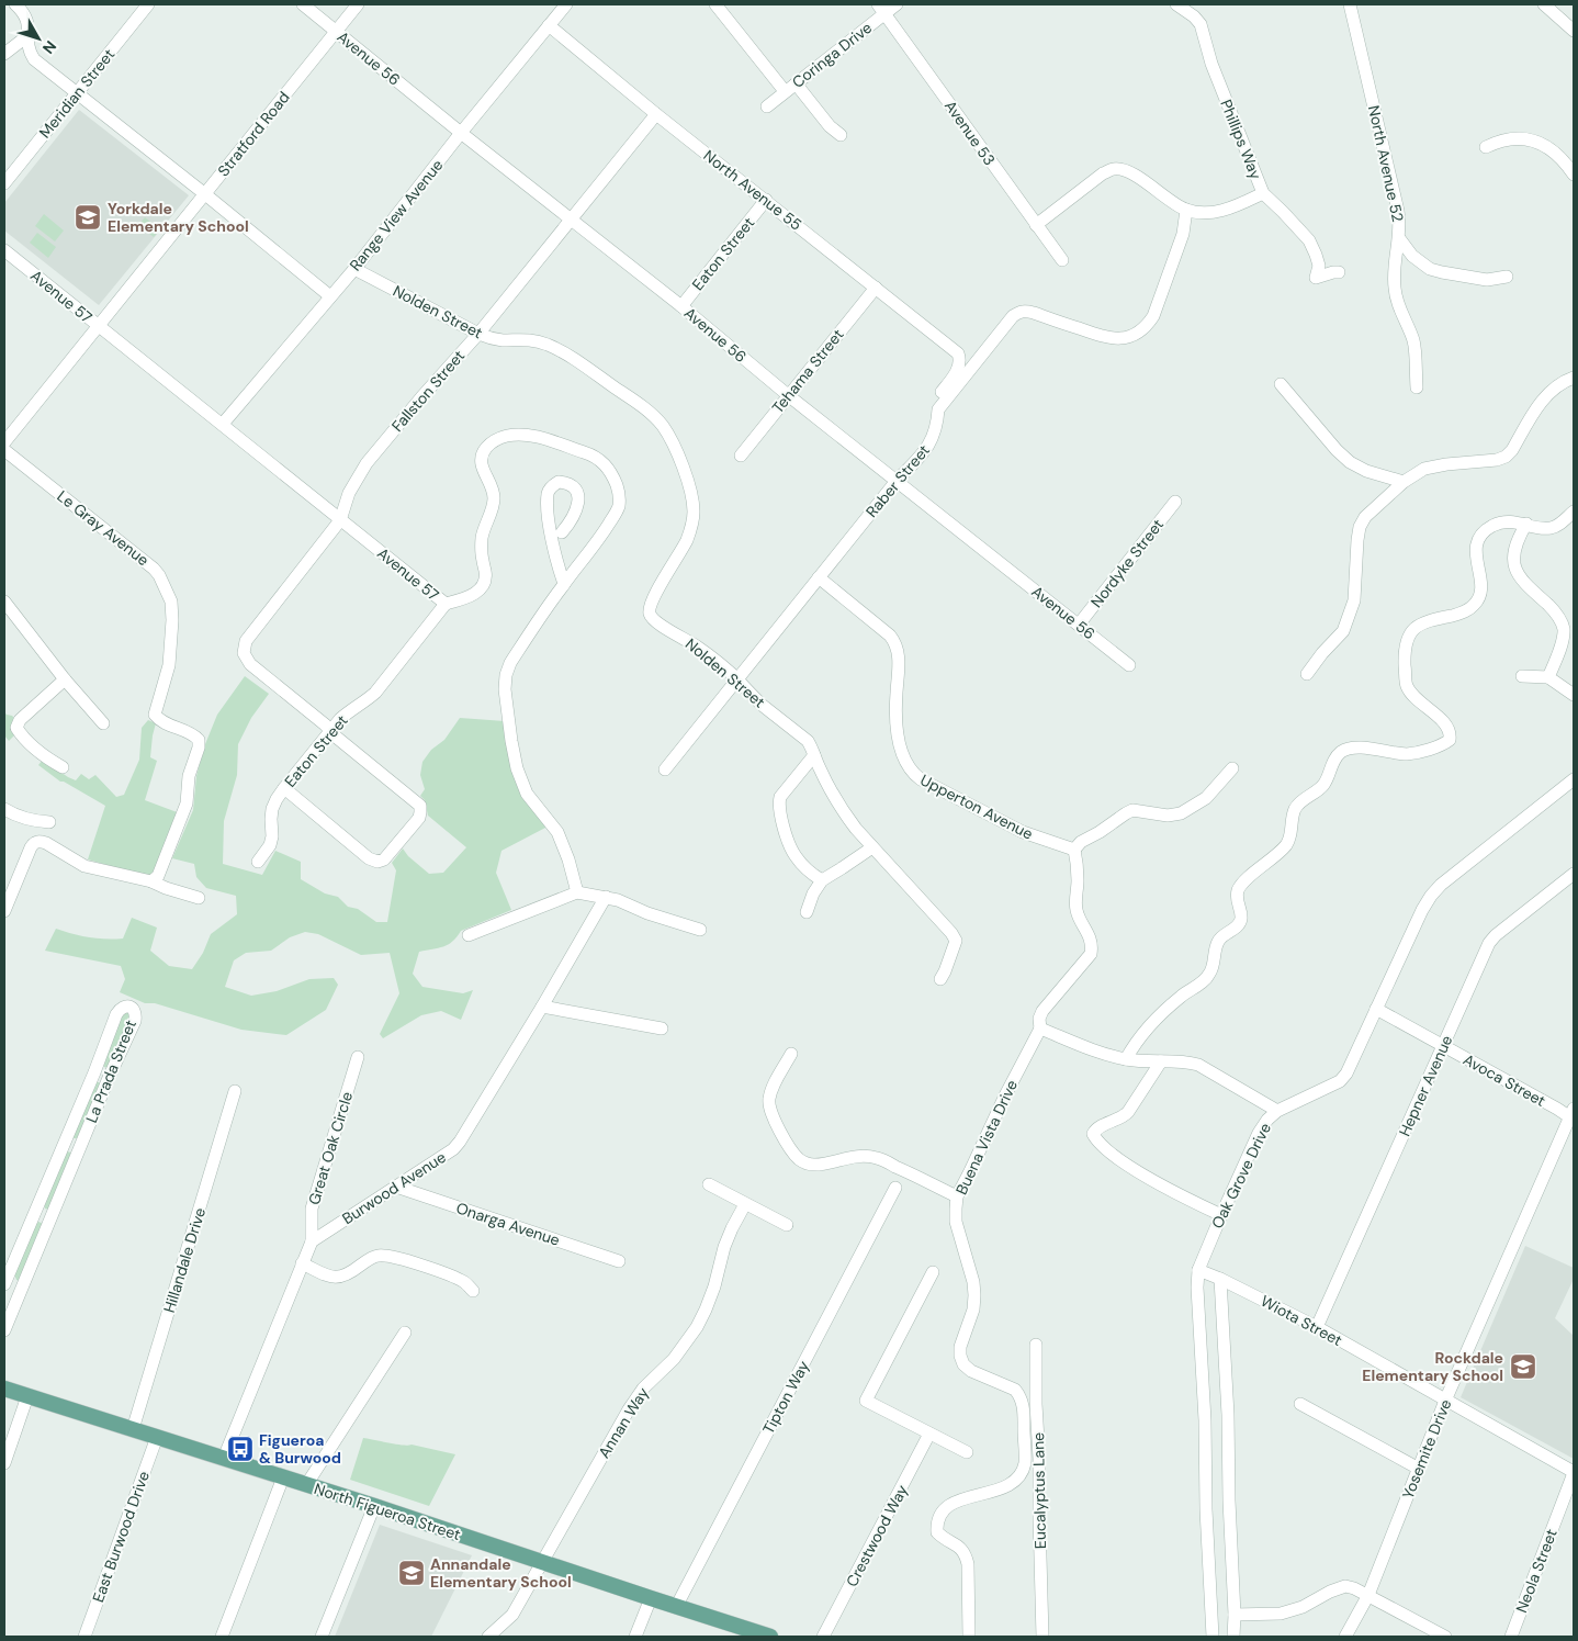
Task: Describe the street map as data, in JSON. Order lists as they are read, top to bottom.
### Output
{
  "streets": {
    "main road": ["North Figueroa Street"],
    "street": [
      "Coringa Drive",
      "Avenue 56",
      "Meridian Street",
      "Avenue 53",
      "Stratford Road",
      "Phillips Way",
      "North Avenue 52",
      "North Avenue 55",
      "Range View Avenue",
      "Eaton Street",
      "Avenue 57",
      "Nolden Street",
      "Tehama Street",
      "Fallston Street",
      "Raber Street",
      "Le Gray Avenue",
      "Nordyke Street",
      "Upperton Avenue",
      "La Prada Street",
      "Avoca Street",
      "Hepner Avenue",
      "Buena Vista Drive",
      "Great Oak Circle",
      "Oak Grove Drive",
      "Burwood Avenue",
      "Onarga Avenue",
      "Hillandale Drive",
      "Wiota Street",
      "Tipton Way",
      "Annan Way",
      "Yosemite Drive",
      "Eucalyptus Lane",
      "Crestwood Way",
      "East Burwood Drive",
      "Neola Street"
    ]
  },
  "crossings": [
    ["Coringa Drive", "Avenue 53"],
    ["Avenue 56", "Stratford Road"],
    ["Avenue 56", "Range View Avenue"],
    ["Avenue 56", "Eaton Street"],
    ["Avenue 56", "Tehama Street"],
    ["Avenue 56", "Fallston Street"],
    ["Avenue 56", "Raber Street"],
    ["Avenue 56", "Nordyke Street"],
    ["Stratford Road", "Avenue 57"],
    ["North Avenue 55", "Range View Avenue"],
    ["North Avenue 55", "Eaton Street"],
    ["North Avenue 55", "Tehama Street"],
    ["North Avenue 55", "Fallston Street"],
    ["North Avenue 55", "Raber Street"],
    ["Range View Avenue", "Avenue 57"],
    ["Range View Avenue", "Nolden Street"],
    ["Eaton Street", "Avenue 57"],
    ["Eaton Street", "Fallston Street"],
    ["Avenue 57", "Fallston Street"],
    ["Nolden Street", "Fallston Street"],
    ["Nolden Street", "Raber Street"],
    ["Raber Street", "Upperton Avenue"],
    ["Avoca Street", "Hepner Avenue"],
    ["Avoca Street", "Oak Grove Drive"],
    ["Avoca Street", "Yosemite Drive"],
    ["Hepner Avenue", "Wiota Street"],
    ["Buena Vista Drive", "Eucalyptus Lane"],
    ["Great Oak Circle", "Burwood Avenue"],
    ["Oak Grove Drive", "Wiota Street"],
    ["Burwood Avenue", "Onarga Avenue"],
    ["Hillandale Drive", "North Figueroa Street"],
    ["Wiota Street", "Yosemite Drive"],
    ["Wiota Street", "Neola Street"],
    ["Tipton Way", "North Figueroa Street"],
    ["Annan Way", "North Figueroa Street"],
    ["North Figueroa Street", "East Burwood Drive"]
  ],
  "places": {
    "school or university": ["Yorkdale Elementary School", "Rockdale Elementary School", "Annandale Elementary School"],
    "bus stop": ["Figueroa & Burwood"]
  },
  "north": "bottom right"
}
